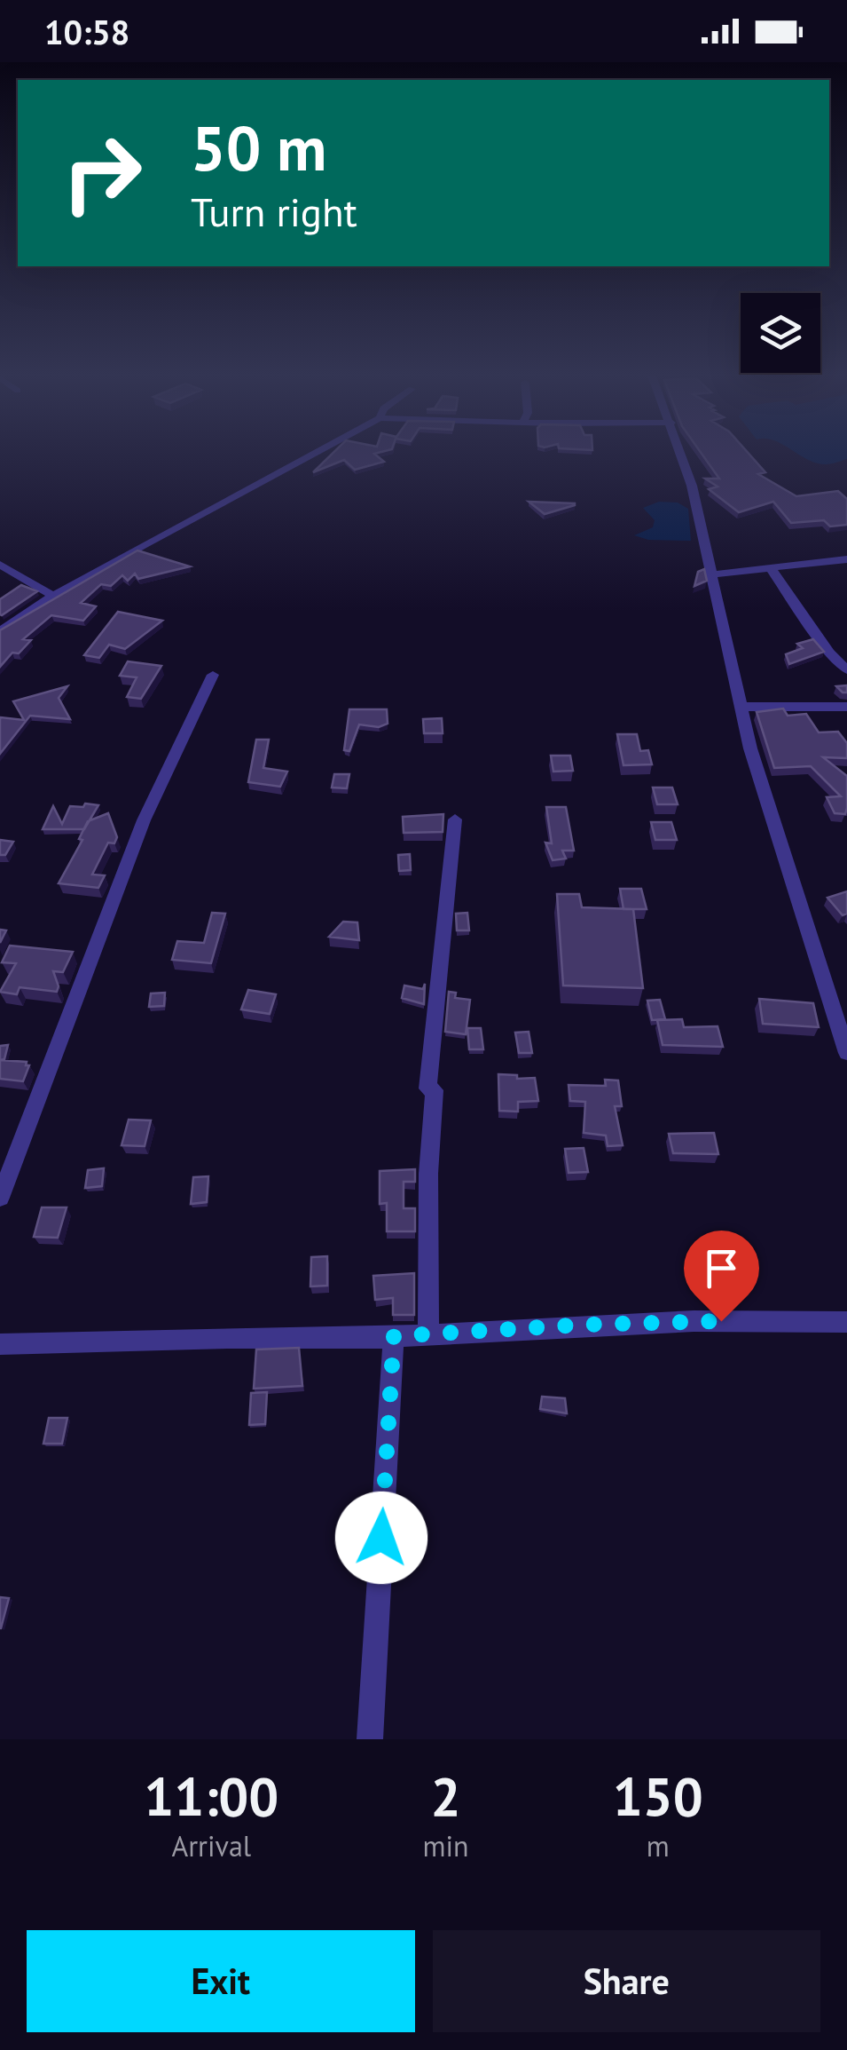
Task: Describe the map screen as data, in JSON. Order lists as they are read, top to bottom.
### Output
{
  "page": {
    "status": "10:58",
    "turn": ["50 m", "Turn right"],
    "eta": [
      "11:00",
      "Arrival",
      "2",
      "min",
      "150",
      "m"
    ],
    "buttons": ["Exit", "Share"]
  }
}
